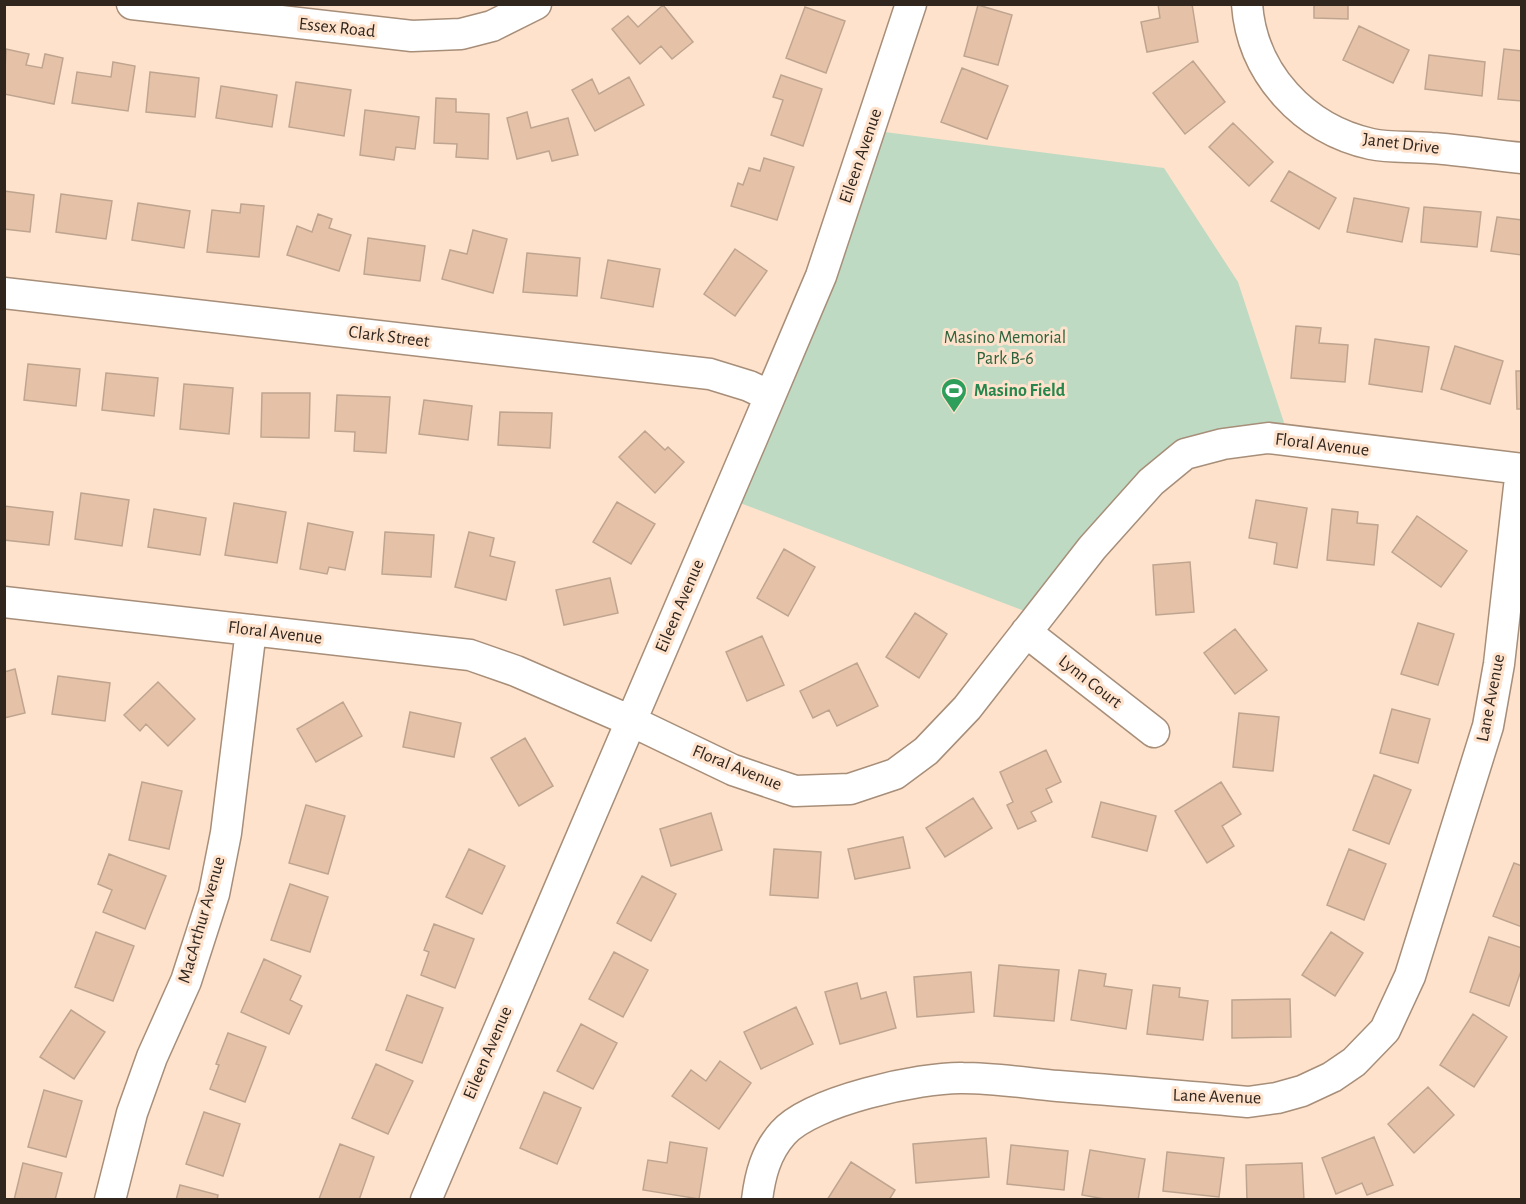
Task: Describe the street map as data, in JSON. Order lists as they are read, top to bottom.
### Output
{
  "streets": {
    "street": [
      "Essex Road",
      "Janet Drive",
      "Eileen Avenue",
      "Clark Street",
      "Floral Avenue",
      "Lynn Court",
      "Lane Avenue",
      "MacArthur Avenue"
    ]
  },
  "crossings": [
    ["Eileen Avenue", "Clark Street"],
    ["Eileen Avenue", "Floral Avenue"],
    ["Floral Avenue", "Lynn Court"],
    ["Floral Avenue", "Lane Avenue"],
    ["Floral Avenue", "MacArthur Avenue"]
  ],
  "parks": ["Masino Memorial Park B-6"],
  "places": {
    "sports": ["Masino Field"]
  }
}
